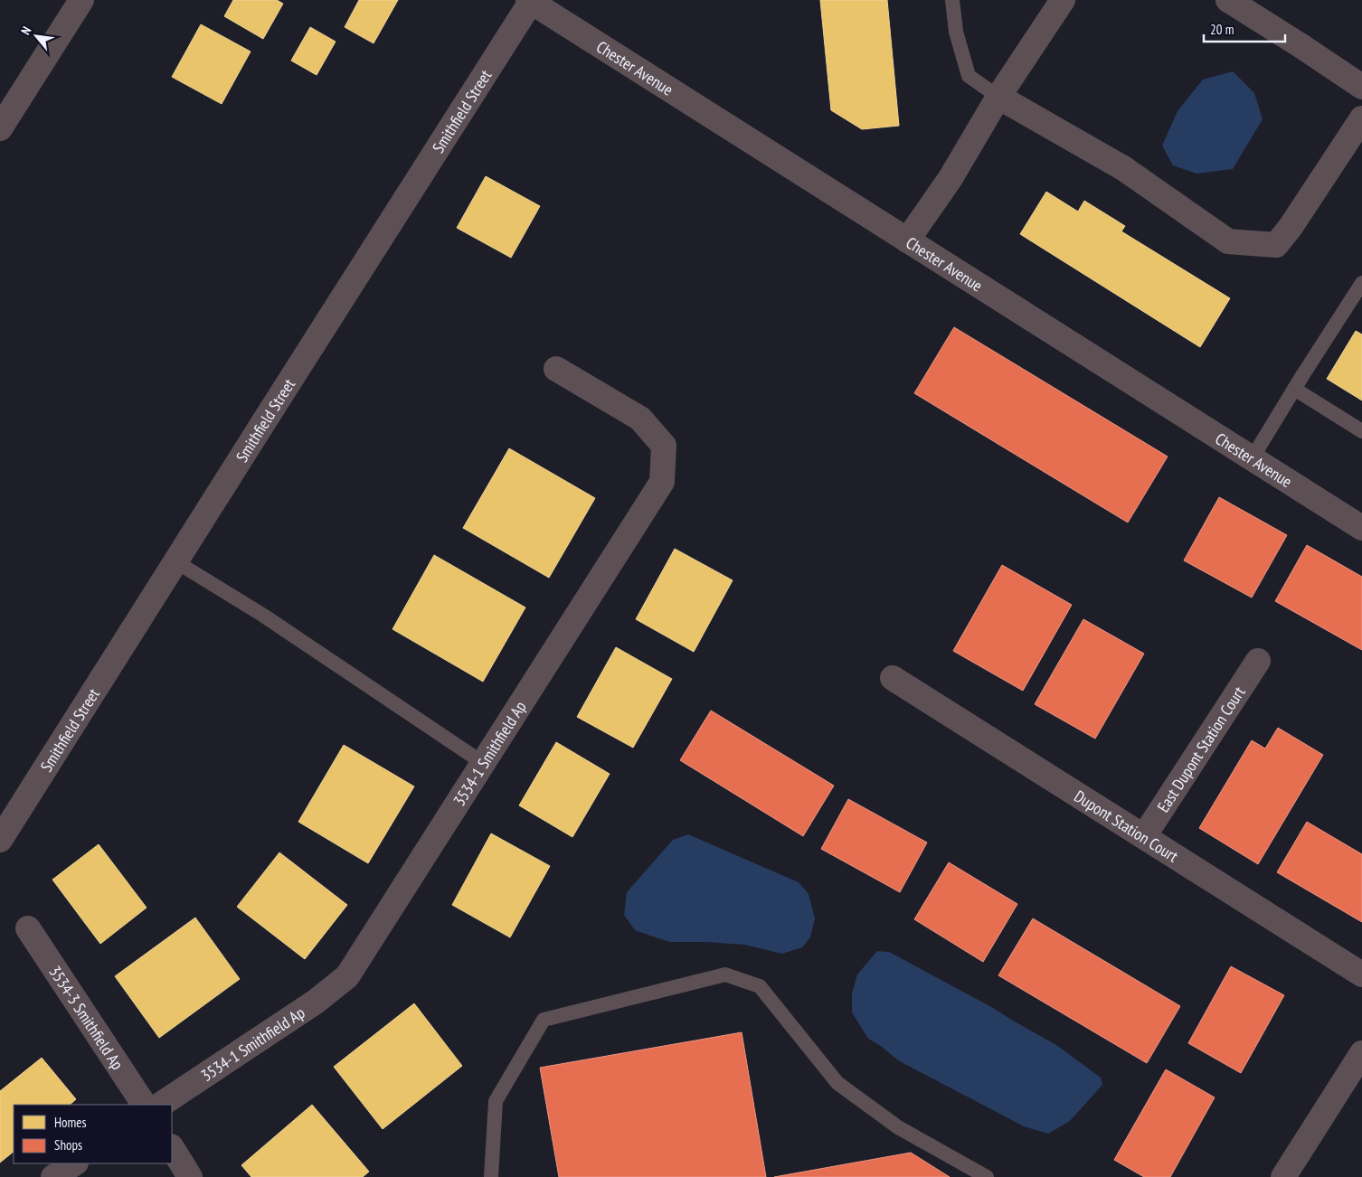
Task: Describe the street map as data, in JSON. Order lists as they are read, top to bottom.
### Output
{
  "streets": {
    "street": [
      "Chester Avenue",
      "Smithfield Street",
      "East Dupont Station Court",
      "3534-1 Smithfield Ap",
      "Dupont Station Court",
      "3534-3 Smithfield Ap"
    ]
  },
  "crossings": [
    ["Chester Avenue", "Smithfield Street"],
    ["East Dupont Station Court", "Dupont Station Court"]
  ],
  "legend": ["Homes", "Shops"],
  "scale_bar": "20 m",
  "north": "top left"
}
